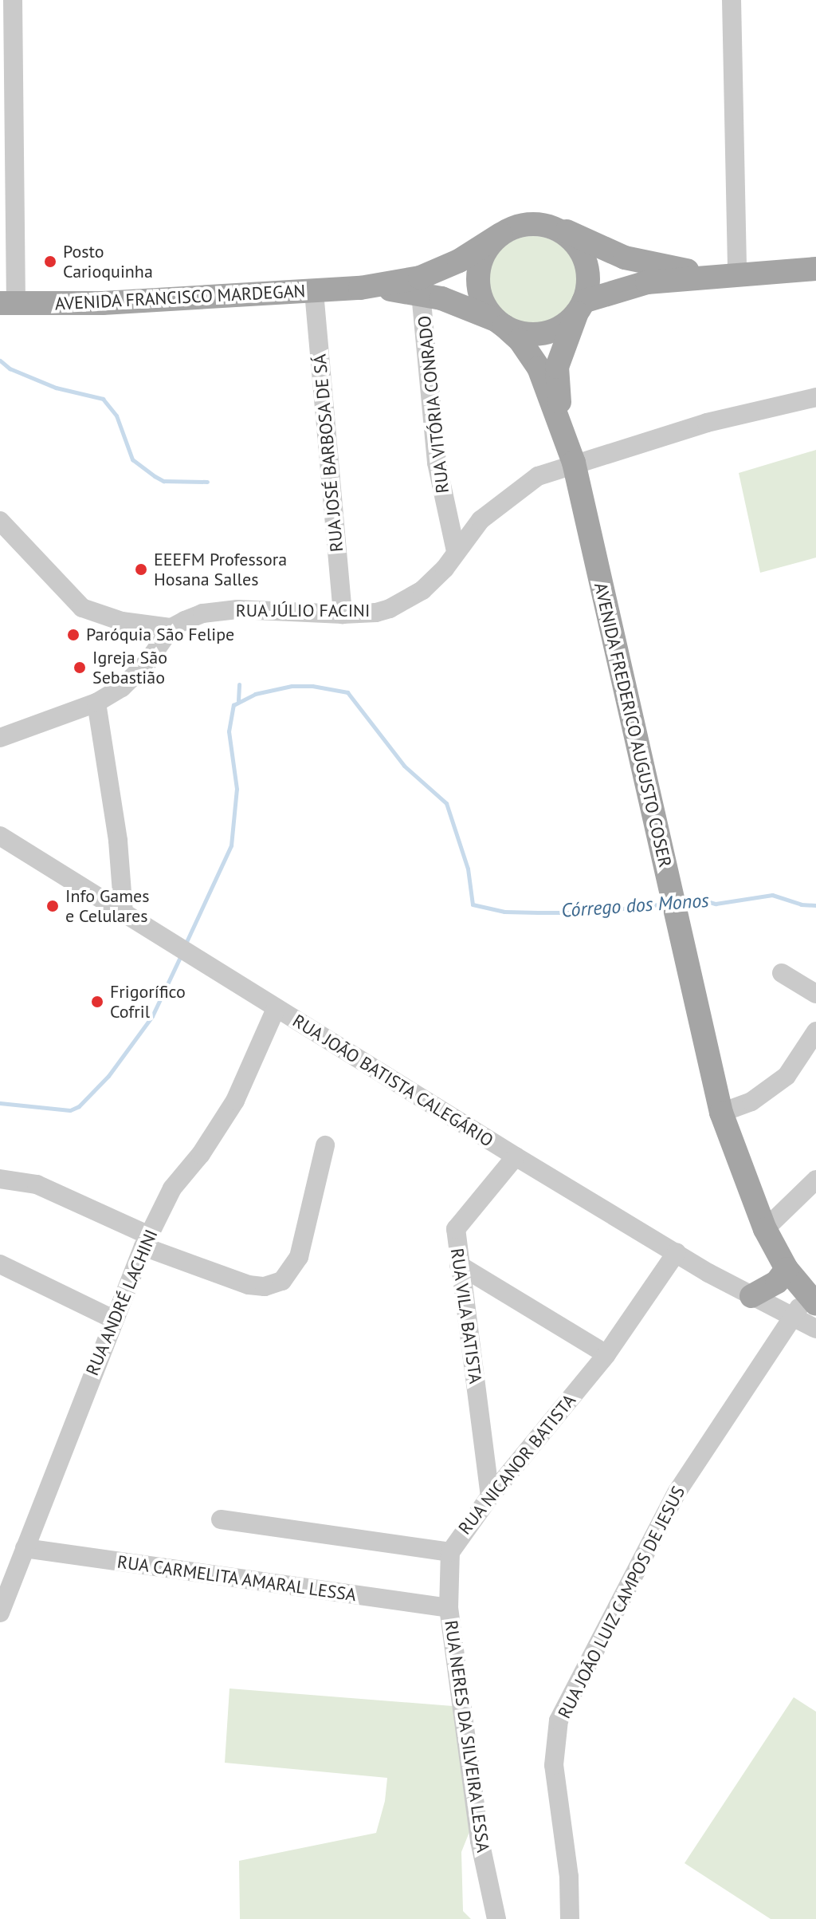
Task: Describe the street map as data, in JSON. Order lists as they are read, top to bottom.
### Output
{
  "streets": {
    "main road": ["AVENIDA FRANCISCO MARDEGAN", "AVENIDA FREDERICO AUGUSTO COSER"],
    "street": [
      "RUA VITÓRIA CONRADO",
      "RUA JOSÉ BARBOSA DE SÁ",
      "RUA JÚLIO FACINI",
      "RUA JOÃO BATISTA CALEGÁRIO",
      "RUA ANDRÉ LACHINI",
      "RUA VILA BATISTA",
      "RUA NICANOR BATISTA",
      "RUA CARMELITA AMARAL LESSA",
      "RUA JOÃO LUIZ CAMPOS DE JESUS",
      "RUA NERES DA SILVEIRA LESSA"
    ]
  },
  "crossings": [
    ["AVENIDA FRANCISCO MARDEGAN", "RUA VITÓRIA CONRADO"],
    ["AVENIDA FRANCISCO MARDEGAN", "RUA JOSÉ BARBOSA DE SÁ"],
    ["AVENIDA FRANCISCO MARDEGAN", "AVENIDA FREDERICO AUGUSTO COSER"],
    ["RUA VITÓRIA CONRADO", "RUA JÚLIO FACINI"],
    ["RUA JOSÉ BARBOSA DE SÁ", "RUA JÚLIO FACINI"],
    ["RUA JÚLIO FACINI", "AVENIDA FREDERICO AUGUSTO COSER"],
    ["RUA JOÃO BATISTA CALEGÁRIO", "RUA ANDRÉ LACHINI"],
    ["RUA JOÃO BATISTA CALEGÁRIO", "RUA VILA BATISTA"],
    ["RUA JOÃO BATISTA CALEGÁRIO", "RUA NICANOR BATISTA"],
    ["RUA JOÃO BATISTA CALEGÁRIO", "RUA JOÃO LUIZ CAMPOS DE JESUS"],
    ["RUA ANDRÉ LACHINI", "RUA CARMELITA AMARAL LESSA"],
    ["RUA VILA BATISTA", "RUA NICANOR BATISTA"],
    ["RUA NICANOR BATISTA", "RUA NERES DA SILVEIRA LESSA"],
    ["RUA CARMELITA AMARAL LESSA", "RUA NERES DA SILVEIRA LESSA"]
  ],
  "water": ["Córrego dos Monos"],
  "places": [
    "Posto Carioquinha",
    "EEEFM Professora Hosana Salles",
    "Paróquia São Felipe",
    "Igreja São Sebastião",
    "Info Games e Celulares",
    "Frigorífico Cofril"
  ]
}
